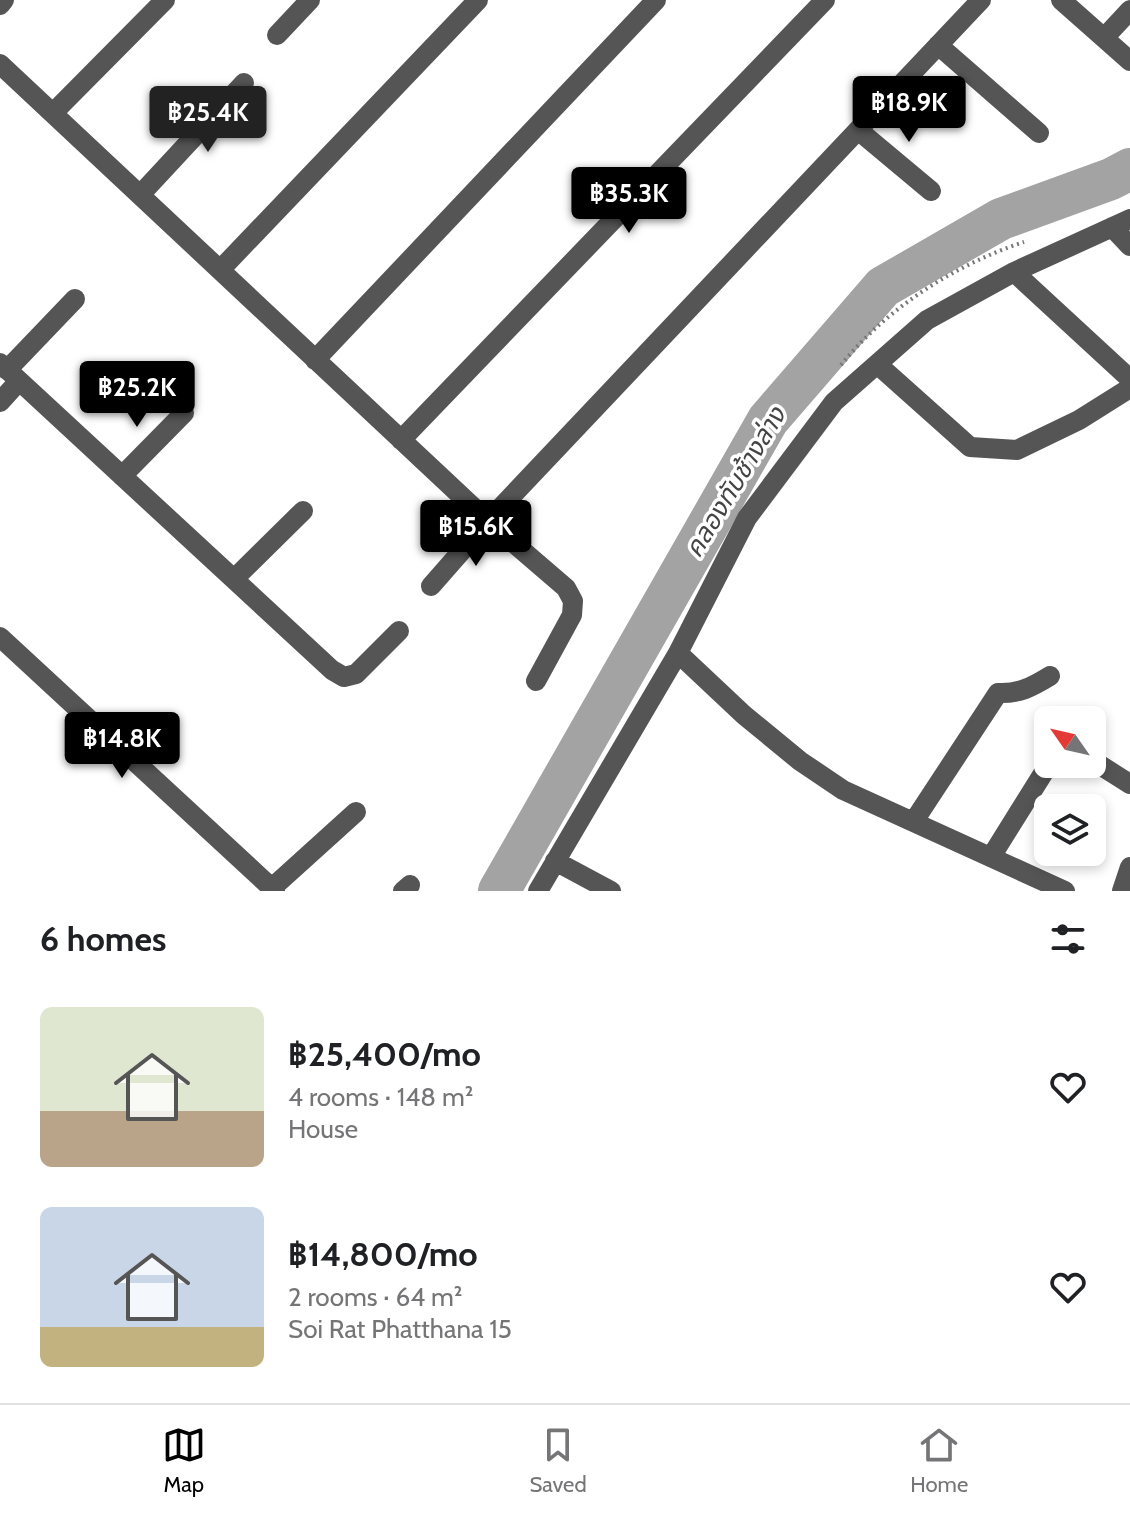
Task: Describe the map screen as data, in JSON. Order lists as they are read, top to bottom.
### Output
{
  "water": ["คลองทับช้างล่าง"],
  "north": "top left",
  "page": {
    "price": [
      "฿18.9K",
      "฿25.4K",
      "฿35.3K",
      "฿25.2K",
      "฿15.6K",
      "฿14.8K"
    ],
    "heading": "6 homes",
    "list": [
      {
        "name": "฿25,400/mo",
        "note": "4 rooms · 148 m² · House"
      },
      {
        "name": "฿14,800/mo",
        "note": "2 rooms · 64 m² · Soi Rat Phatthana 15"
      }
    ],
    "tabs": ["Map", "Saved", "Home"]
  }
}
